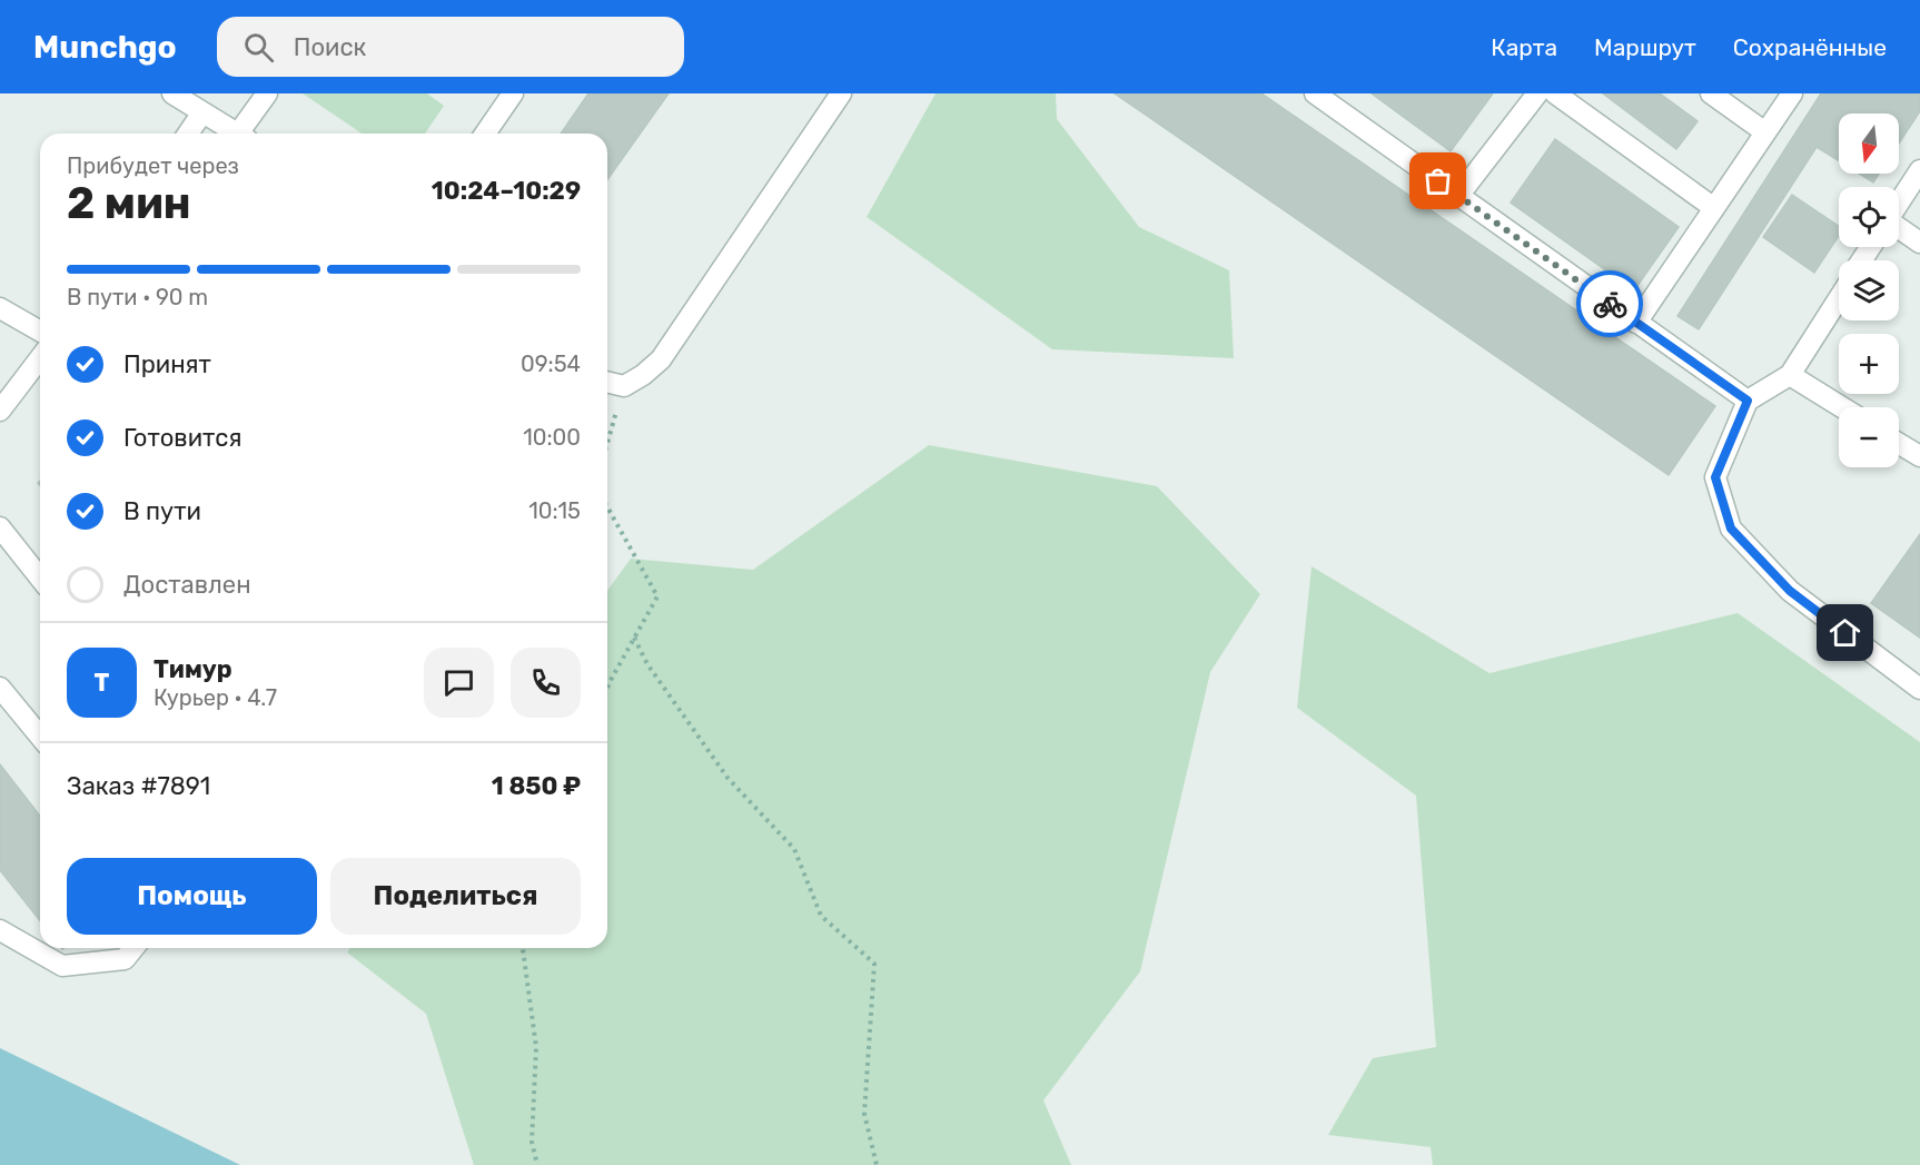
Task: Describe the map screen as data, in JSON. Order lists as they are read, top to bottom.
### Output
{
  "north": "bottom",
  "page": {
    "header": "Munchgo",
    "search": "Поиск",
    "nav": ["Карта", "Маршрут", "Сохранённые"],
    "map_buttons": ["+", "−"],
    "heading": ["2 мин", "Прибудет через", "10:24–10:29"],
    "panel": [
      "Тимур",
      "Курьер · 4.7",
      "Заказ #7891",
      "1 850 ₽"
    ],
    "bar": "В пути · 90 m",
    "list": [
      ["Принят", "09:54"],
      ["Готовится", "10:00"],
      ["В пути", "10:15"],
      "Доставлен"
    ],
    "round": "Т",
    "buttons": ["Помощь", "Поделиться"]
  }
}
